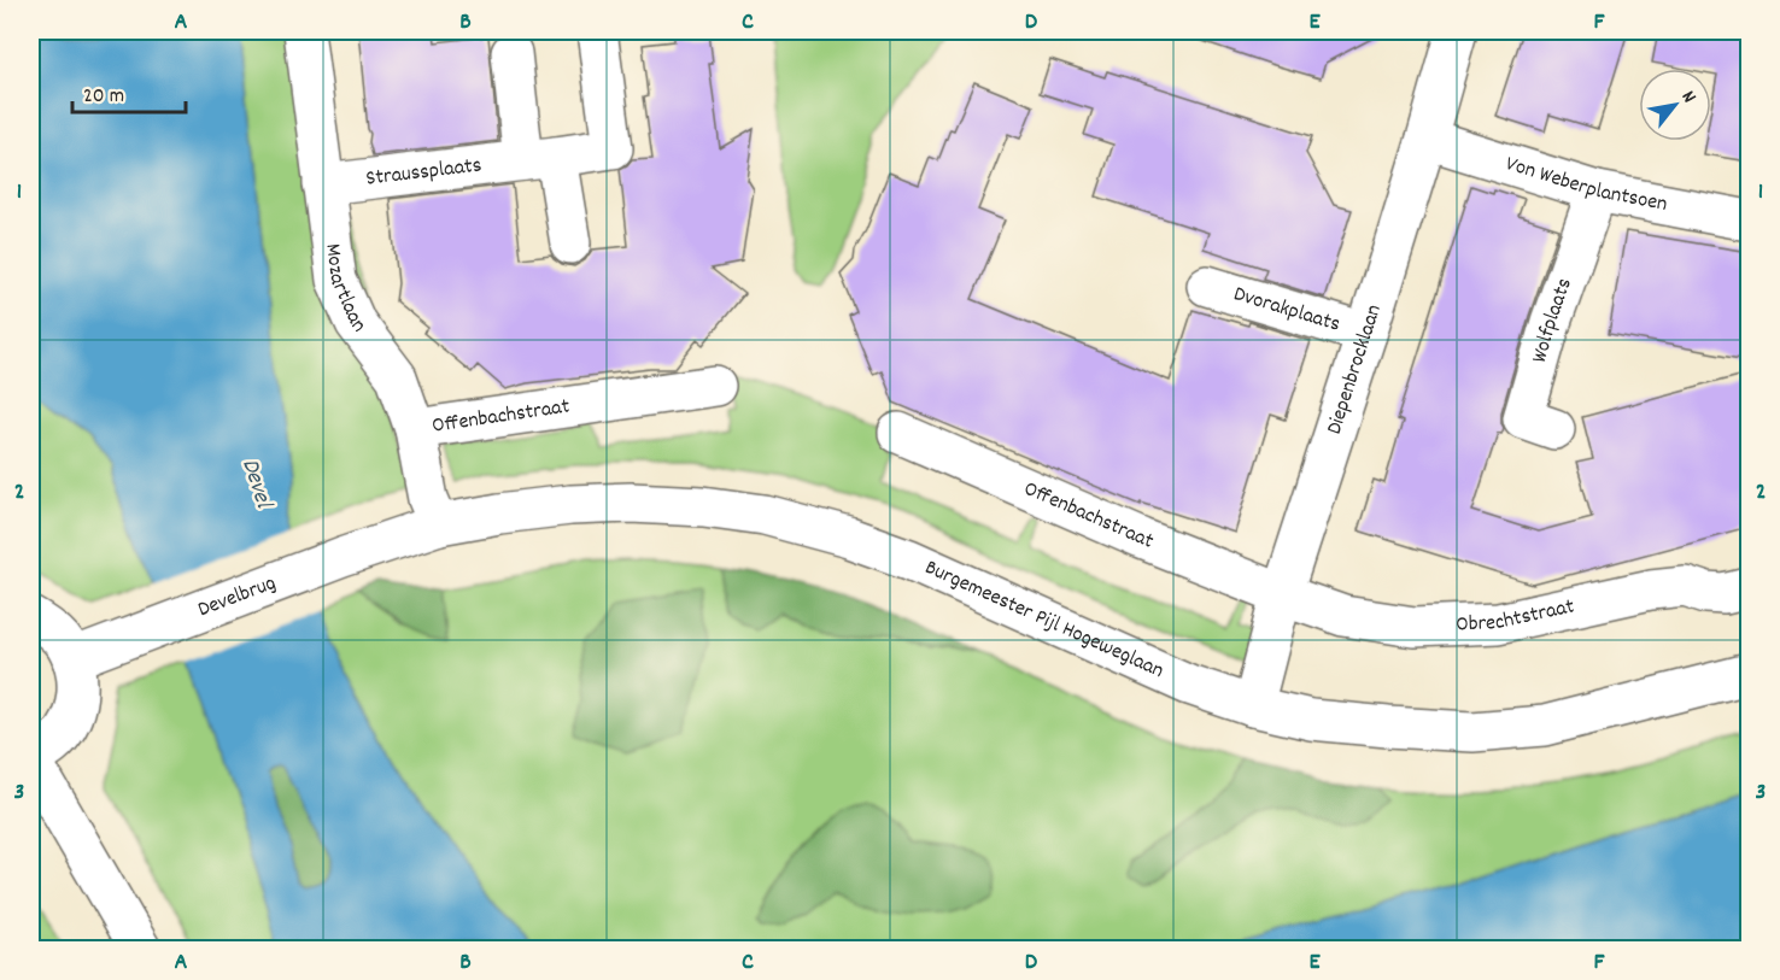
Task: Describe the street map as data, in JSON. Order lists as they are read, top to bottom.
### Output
{
  "streets": {
    "street": [
      "Straussplaats",
      "Von Weberplantsoen",
      "Mozartlaan",
      "Dvorakplaats",
      "Wolfplaats",
      "Diepenbrocklaan",
      "Offenbachstraat",
      "Develbrug",
      "Obrechtstraat",
      "Burgemeester Pijl Hogeweglaan"
    ]
  },
  "crossings": [
    ["Straussplaats", "Mozartlaan"],
    ["Von Weberplantsoen", "Wolfplaats"],
    ["Von Weberplantsoen", "Diepenbrocklaan"],
    ["Mozartlaan", "Offenbachstraat"],
    ["Mozartlaan", "Burgemeester Pijl Hogeweglaan"],
    ["Dvorakplaats", "Diepenbrocklaan"],
    ["Diepenbrocklaan", "Offenbachstraat"],
    ["Diepenbrocklaan", "Obrechtstraat"],
    ["Diepenbrocklaan", "Burgemeester Pijl Hogeweglaan"],
    ["Offenbachstraat", "Obrechtstraat"],
    ["Develbrug", "Burgemeester Pijl Hogeweglaan"]
  ],
  "water": ["Devel"],
  "scale_bar": "20 m",
  "north": "top right",
  "grid": {
    "columns": [
      "A",
      "B",
      "C",
      "D",
      "E",
      "F"
    ],
    "rows": ["1", "2", "3"]
  }
}
